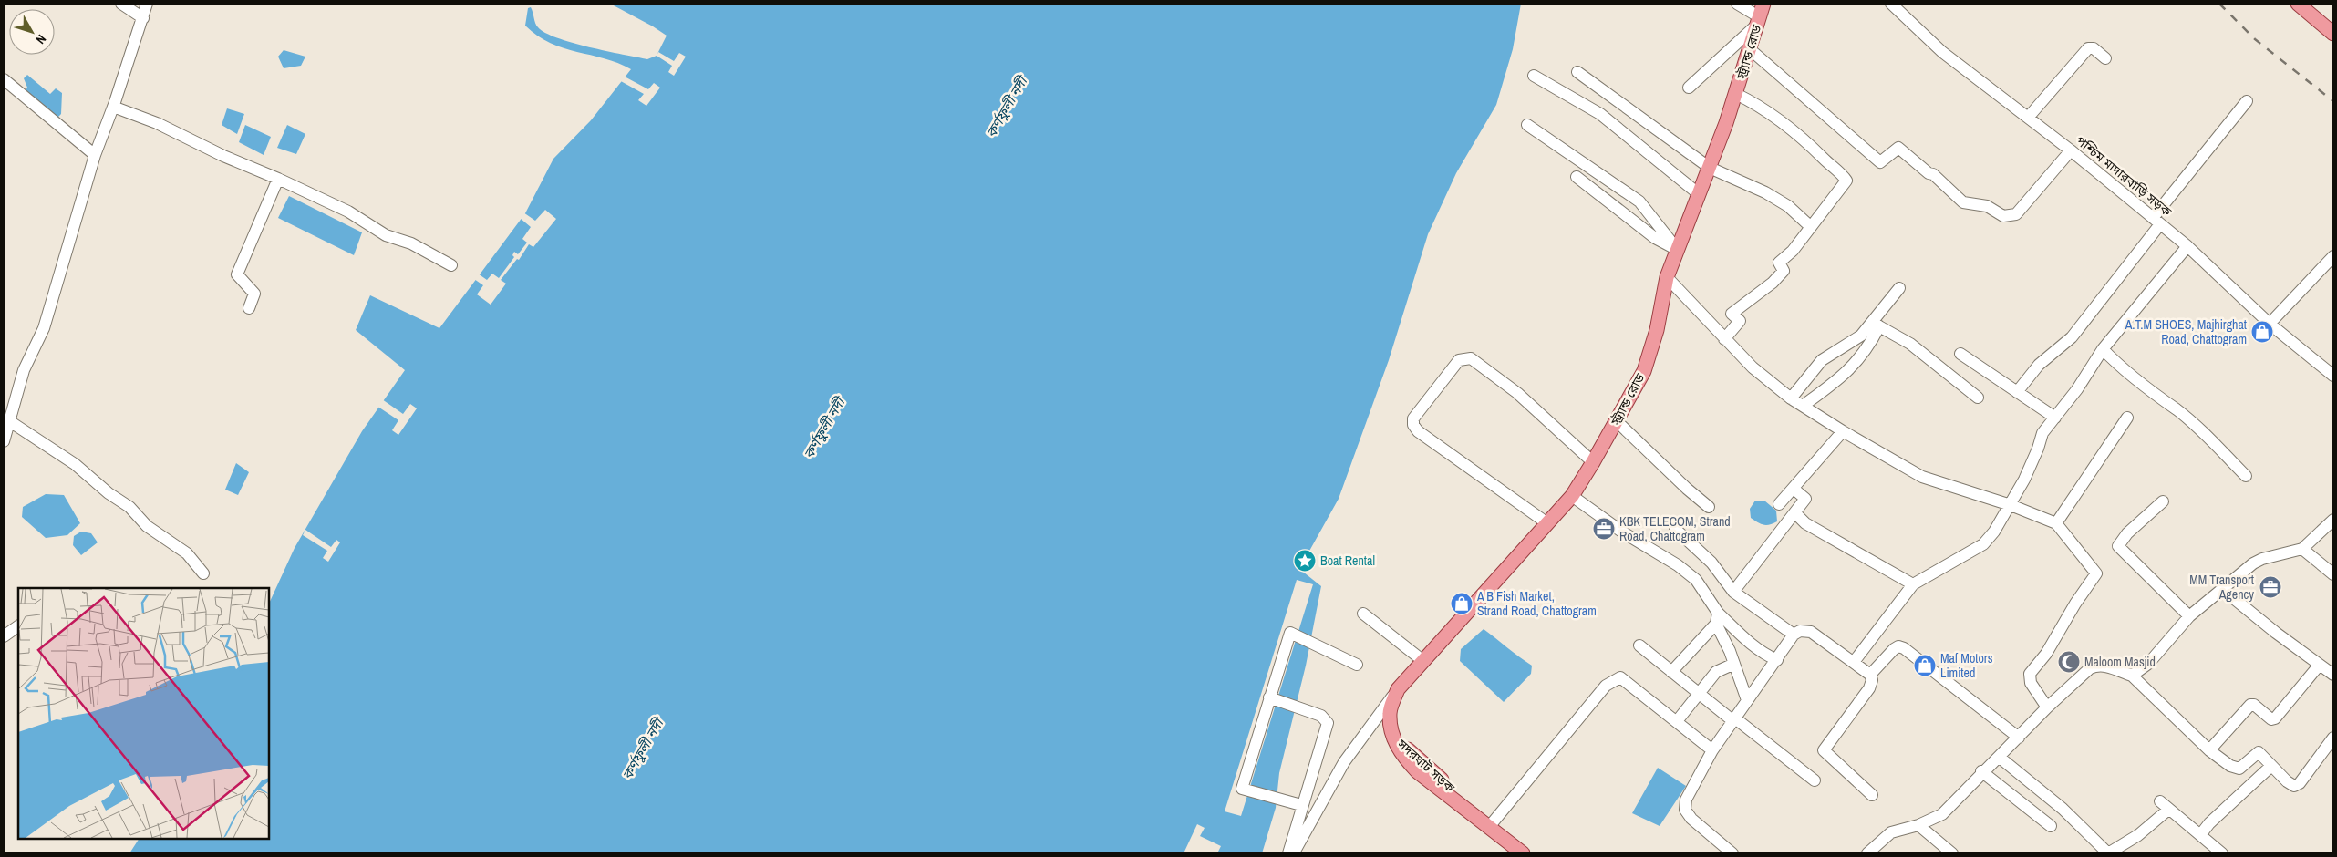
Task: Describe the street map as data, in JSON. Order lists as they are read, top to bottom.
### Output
{
  "streets": {
    "main road": ["স্ট্র্যান্ড রোড", "সদরঘাট সড়ক"],
    "street": ["পশ্চিম মাদারবাড়ি সড়ক"]
  },
  "crossings": [
    ["স্ট্র্যান্ড রোড", "সদরঘাট সড়ক"]
  ],
  "water": ["কর্ণফুলী নদী"],
  "places": {
    "shop": ["A.T.M SHOES, Majhirghat Road, Chattogram", "A B Fish Market, Strand Road, Chattogram", "Maf Motors Limited"],
    "office": ["KBK TELECOM, Strand Road, Chattogram", "MM Transport Agency"],
    "place": ["Boat Rental"],
    "mosque": ["Maloom Masjid"]
  },
  "north": "bottom right"
}
